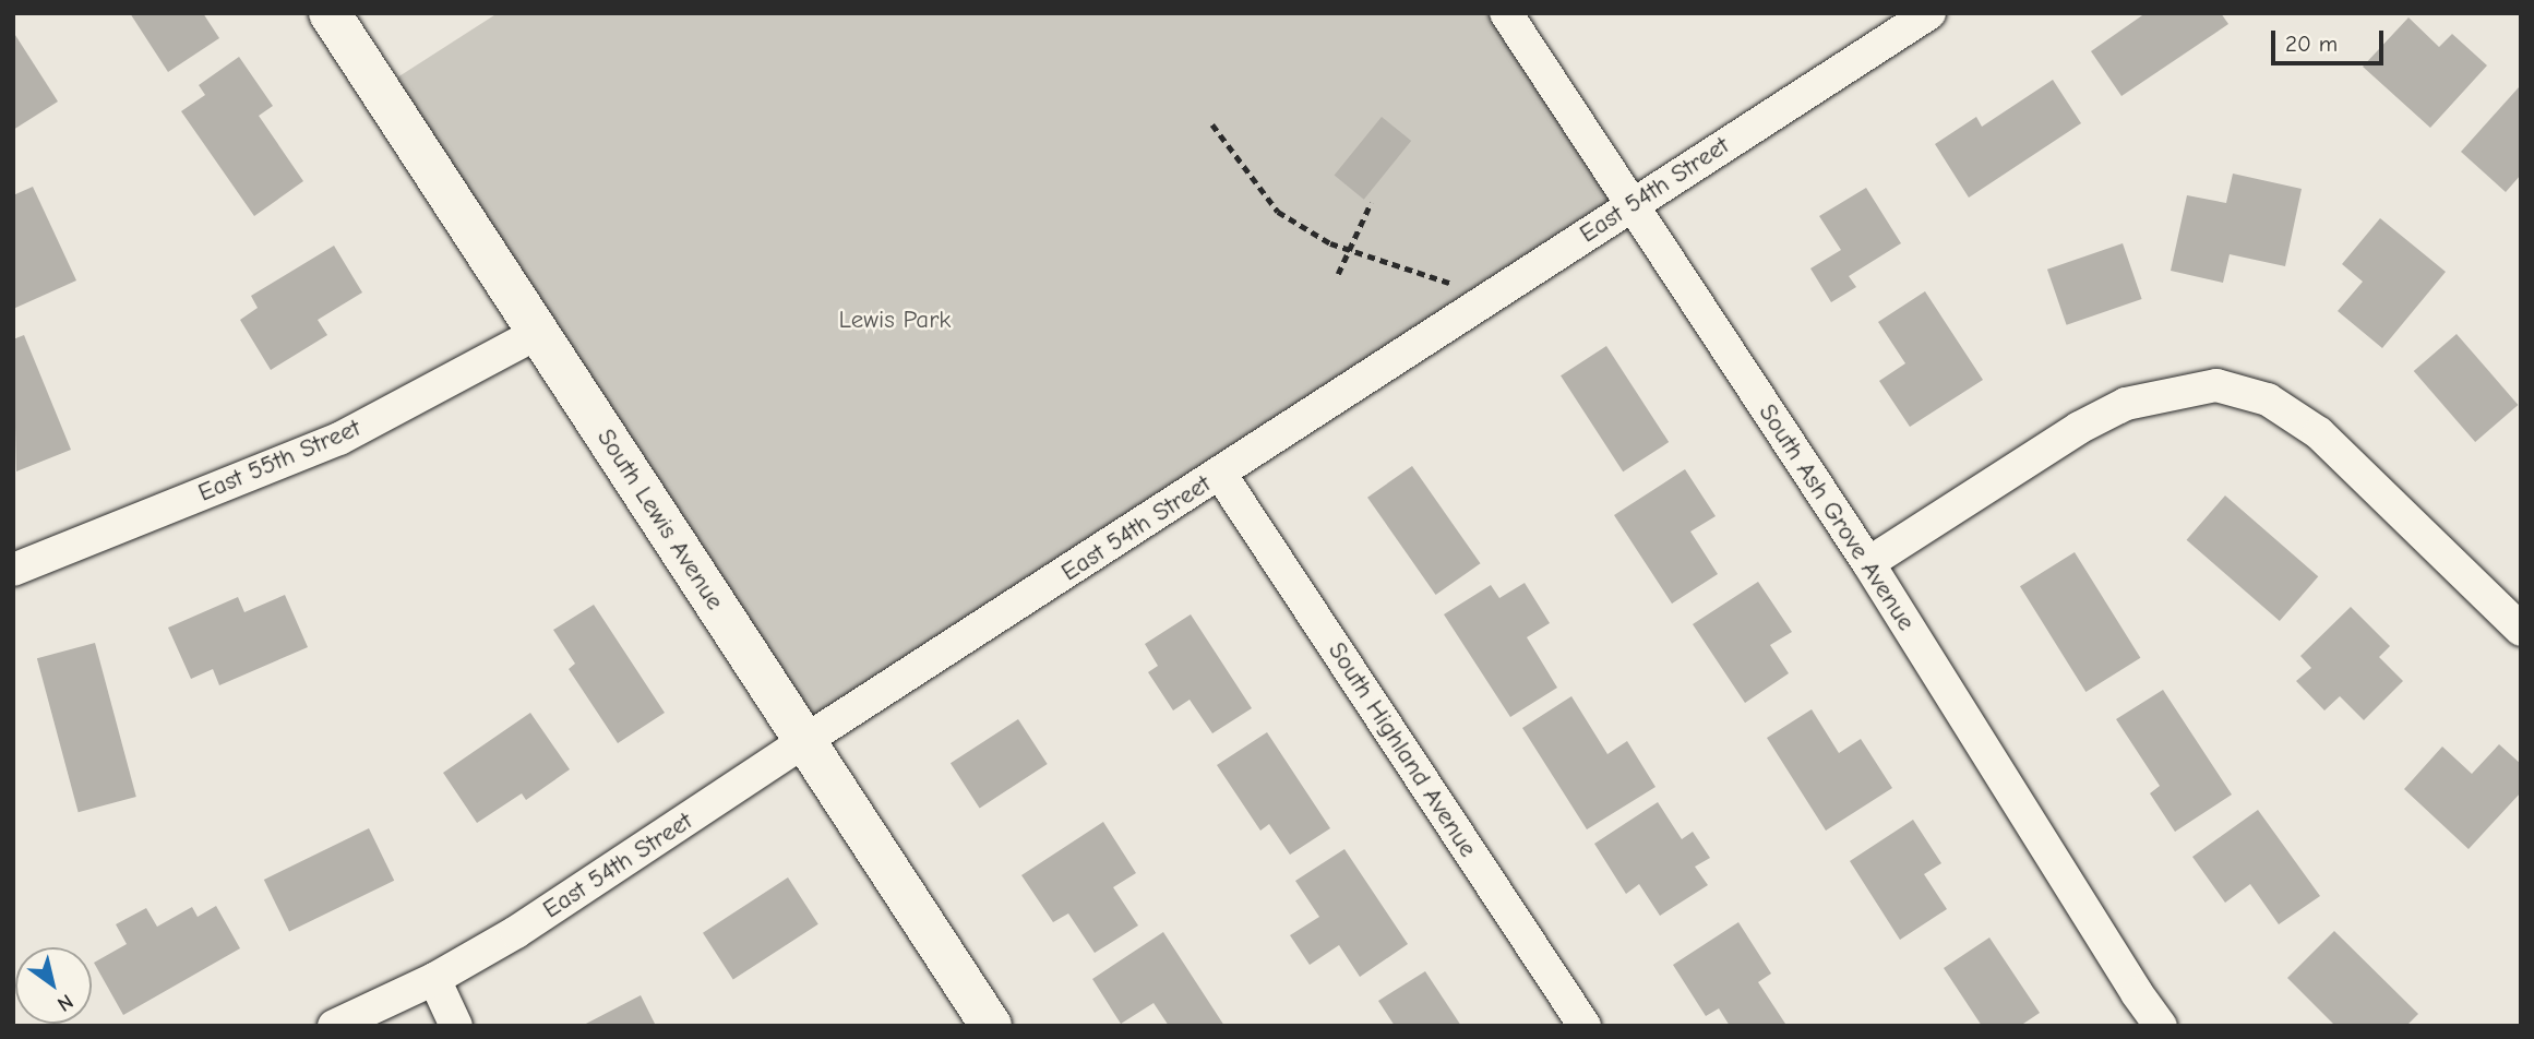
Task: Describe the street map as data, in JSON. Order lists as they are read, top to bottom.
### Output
{
  "streets": {
    "street": [
      "East 54th Street",
      "East 55th Street",
      "South Ash Grove Avenue",
      "South Lewis Avenue",
      "South Highland Avenue"
    ]
  },
  "crossings": [
    ["East 54th Street", "South Ash Grove Avenue"],
    ["East 54th Street", "South Lewis Avenue"],
    ["East 54th Street", "South Highland Avenue"],
    ["East 55th Street", "South Lewis Avenue"]
  ],
  "parks": ["Lewis Park"],
  "scale_bar": "20 m",
  "north": "bottom right"
}
